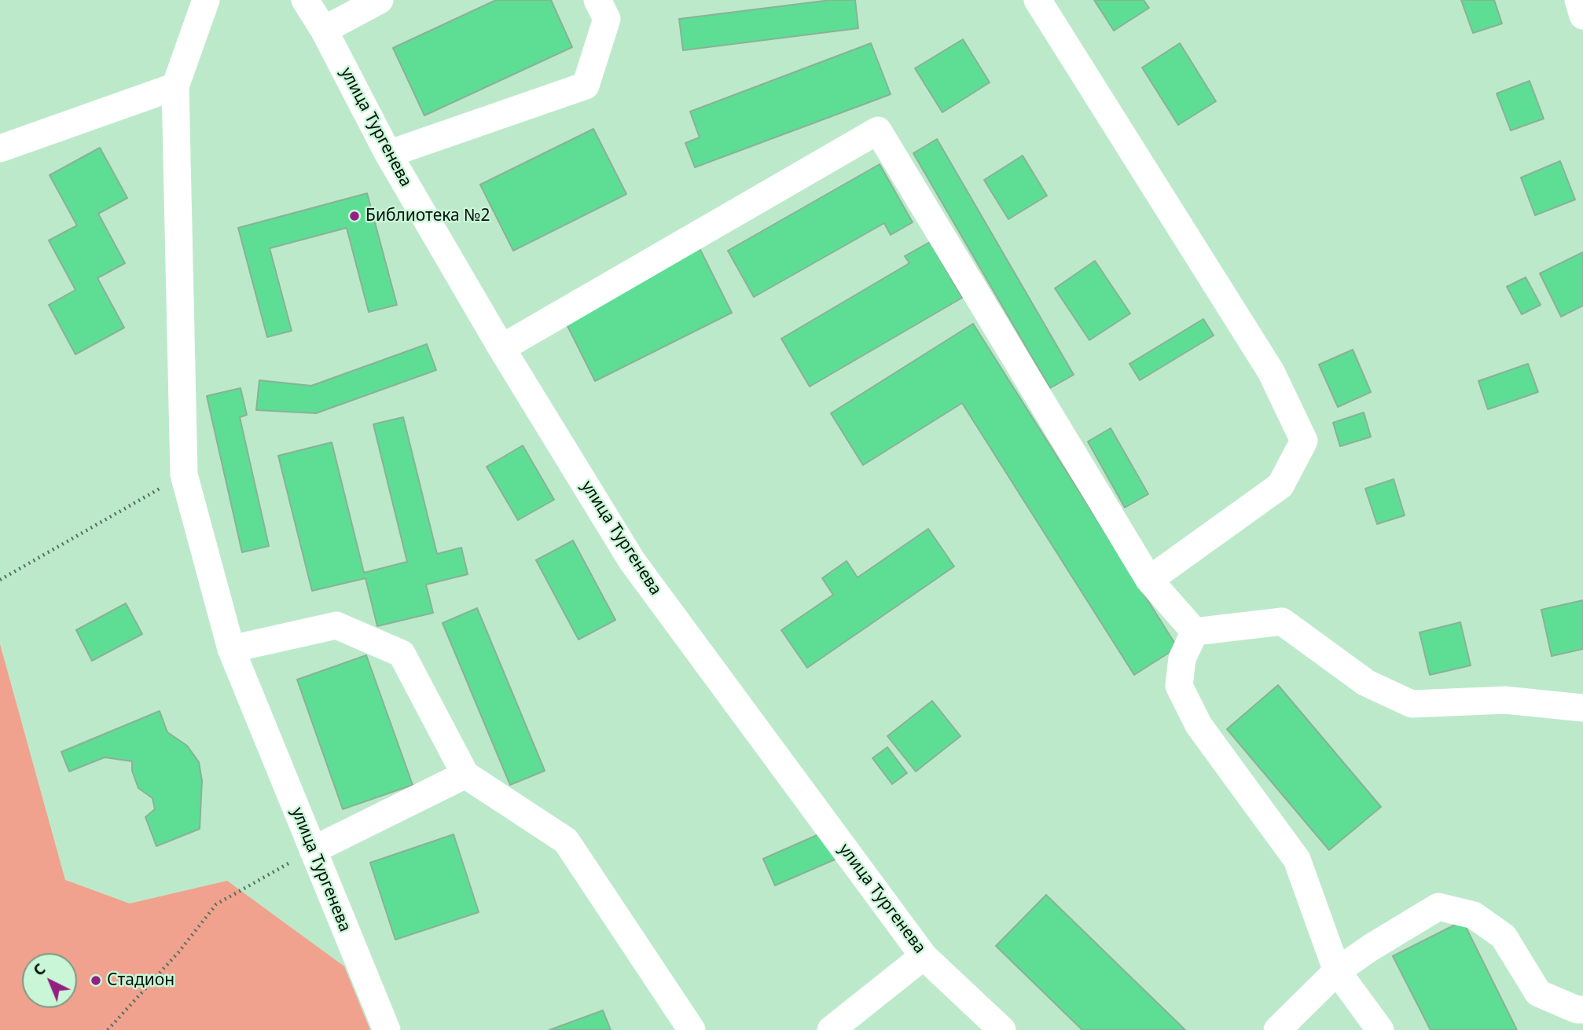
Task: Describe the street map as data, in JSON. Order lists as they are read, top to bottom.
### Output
{
  "streets": {
    "street": ["улица Тургенева"]
  },
  "places": ["Библиотека №2", "Стадион"],
  "north": "top left"
}
